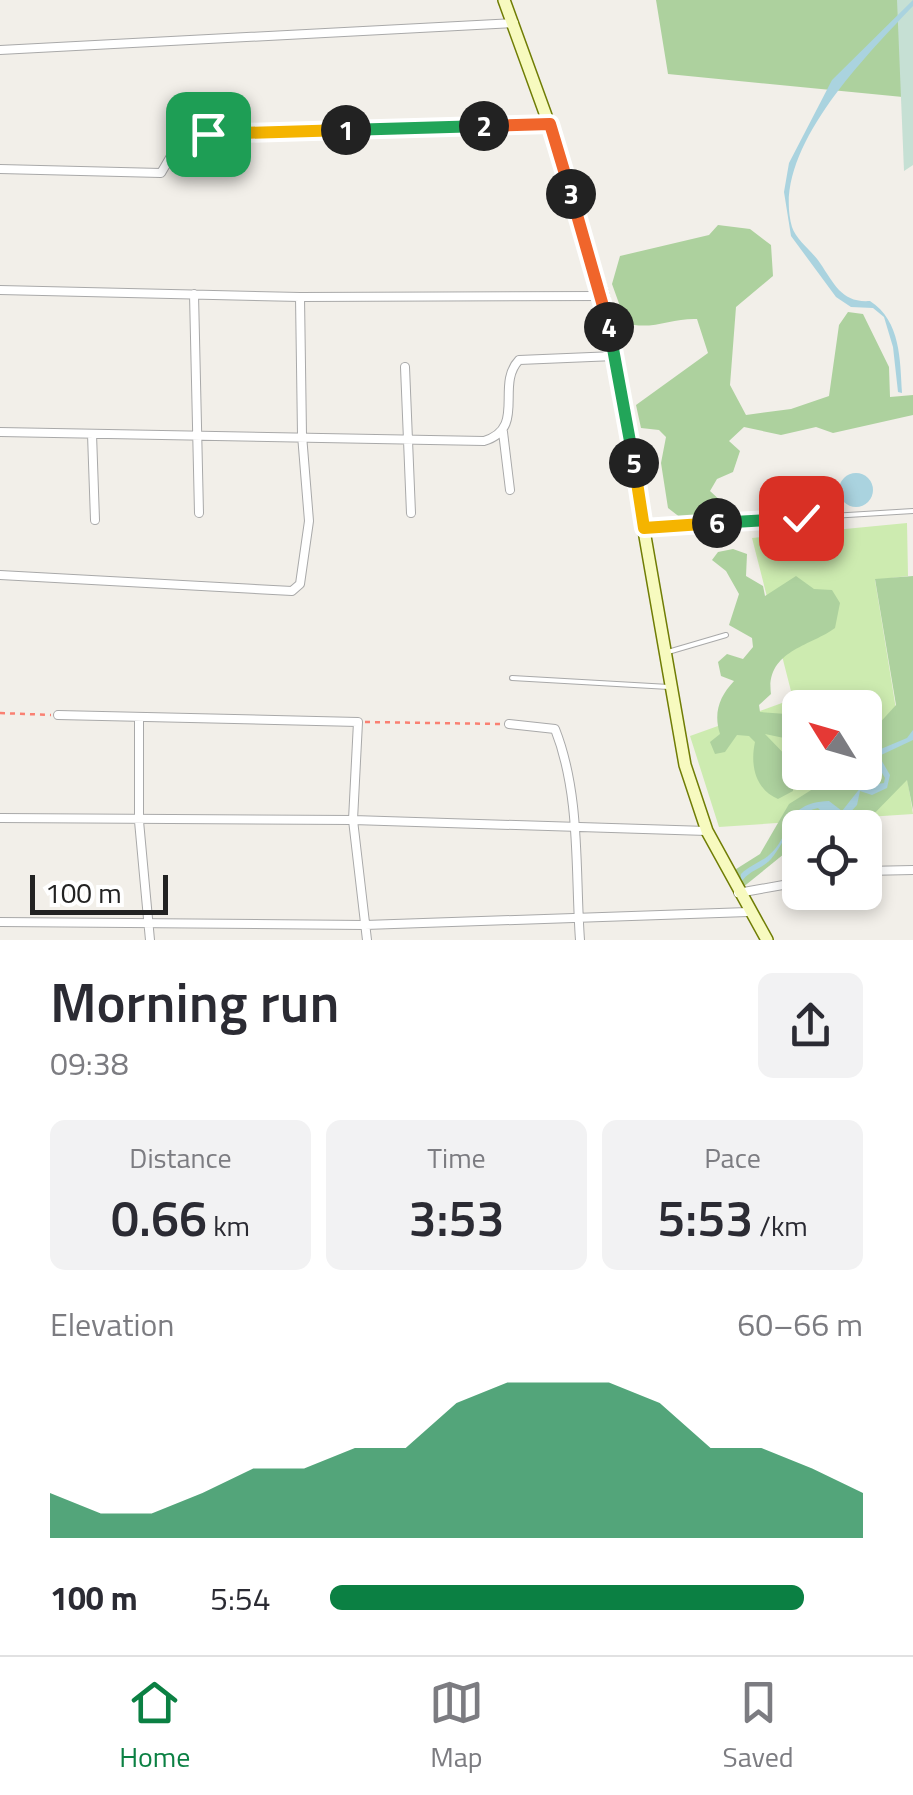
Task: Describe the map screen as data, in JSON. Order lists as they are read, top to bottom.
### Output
{
  "scale_bar": "100 m",
  "north": "top left",
  "page": {
    "pins": [
      "2",
      "1",
      "3",
      "4",
      "5",
      "6"
    ],
    "scale": "100 m",
    "heading": ["Morning run", "09:38"],
    "stats": [
      ["Distance", "0.66 km"],
      ["Time", "3:53"],
      ["Pace", "5:53 /km"]
    ],
    "chart": ["Elevation", "60–66 m"],
    "list": [
      {
        "name": "100 m",
        "note": "5:54"
      }
    ],
    "tabs": ["Home", "Map", "Saved"]
  }
}
